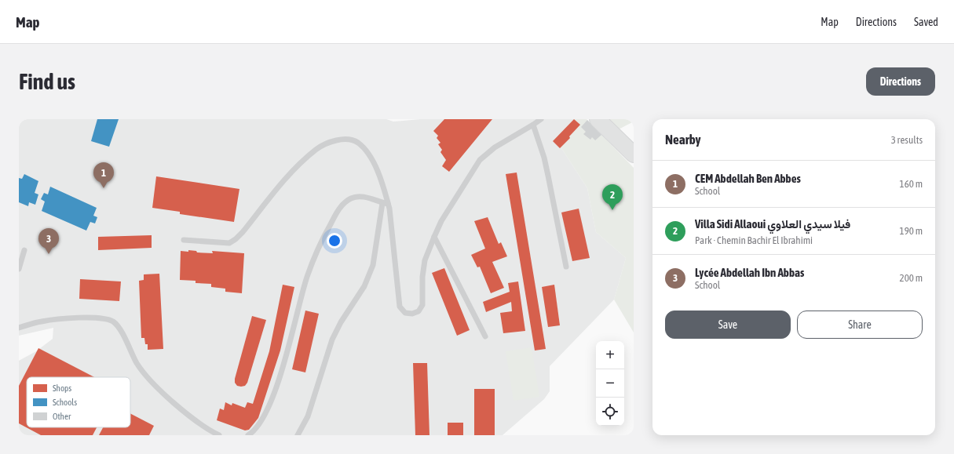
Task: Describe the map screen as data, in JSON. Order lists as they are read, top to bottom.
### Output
{
  "legend": ["Shops", "Schools", "Other"],
  "page": {
    "header": "Map",
    "nav": ["Map", "Directions", "Saved"],
    "buttons": [
      "Directions",
      ["Save", "Share"]
    ],
    "title": "Find us",
    "heading": ["Nearby", "3 results"],
    "list": [
      {
        "mark": "1",
        "name": "CEM Abdellah Ben Abbes",
        "note": "School",
        "value": "160 m"
      },
      {
        "mark": "2",
        "name": "Villa Sidi Allaoui فيلا سيدي العلاوي",
        "note": "Park · Chemin Bachir El Ibrahimi",
        "value": "190 m"
      },
      {
        "mark": "3",
        "name": "Lycée Abdellah Ibn Abbas",
        "note": "School",
        "value": "200 m"
      }
    ],
    "pins": ["1", "2", "3"],
    "map_buttons": ["+", "−"]
  }
}
